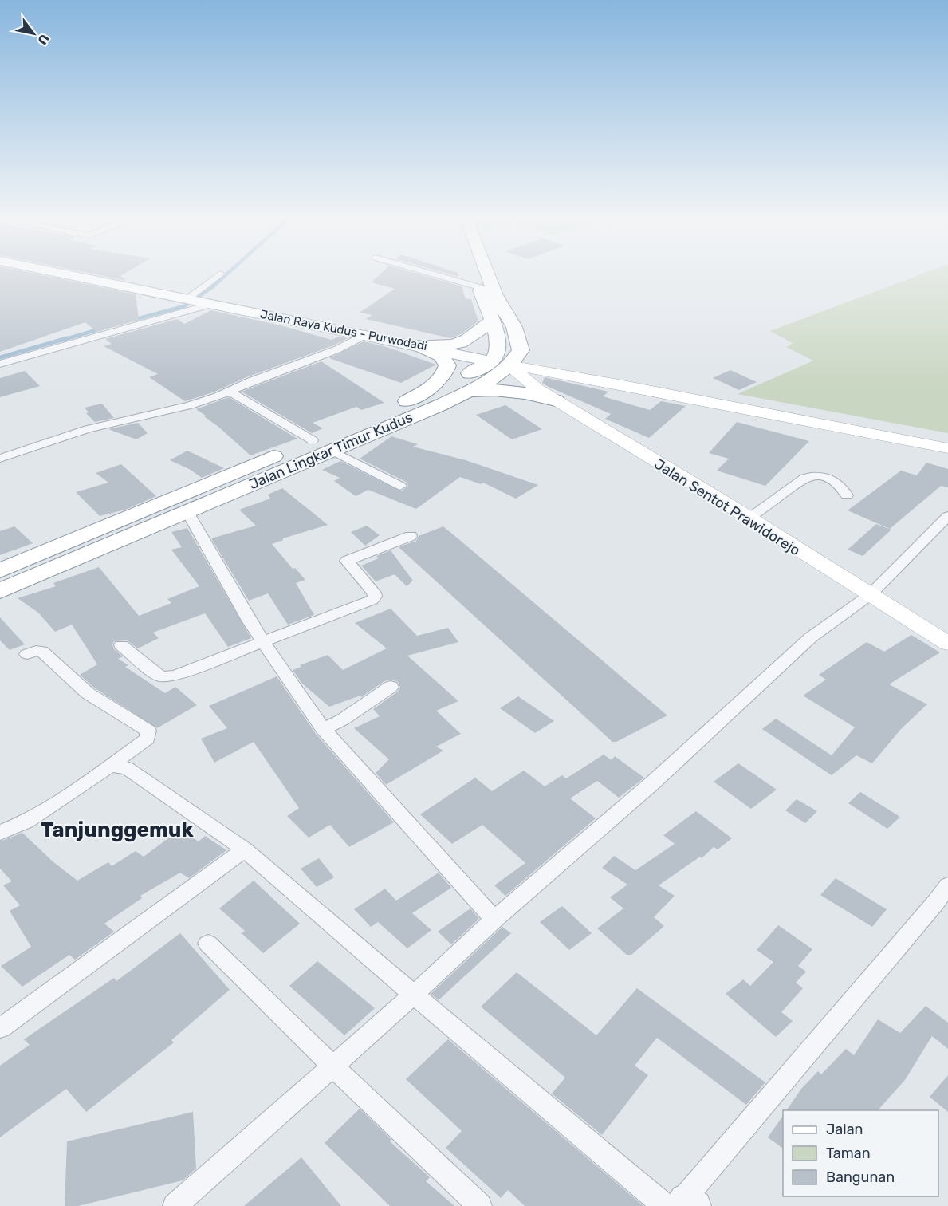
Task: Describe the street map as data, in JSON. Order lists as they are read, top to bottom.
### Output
{
  "streets": {
    "highway": ["Jalan Lingkar Timur Kudus"],
    "main road": ["Jalan Raya Kudus - Purwodadi", "Jalan Sentot Prawidorejo"]
  },
  "crossings": [
    ["Jalan Raya Kudus - Purwodadi", "Jalan Lingkar Timur Kudus"],
    ["Jalan Lingkar Timur Kudus", "Jalan Sentot Prawidorejo"]
  ],
  "districts": ["Tanjunggemuk"],
  "legend": ["Jalan", "Taman", "Bangunan"],
  "north": "bottom right"
}
